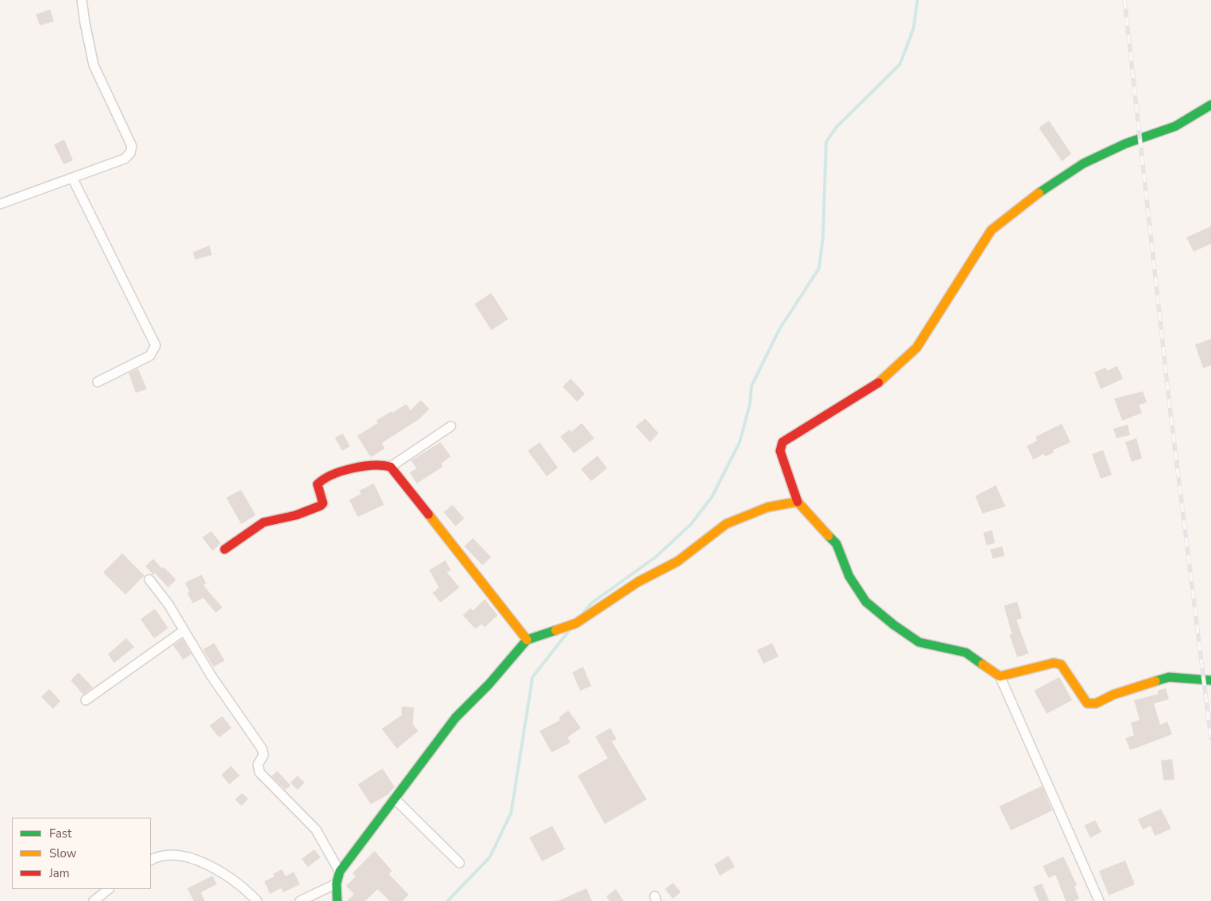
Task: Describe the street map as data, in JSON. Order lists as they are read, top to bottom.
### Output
{
  "legend": ["Fast", "Slow", "Jam"]
}
